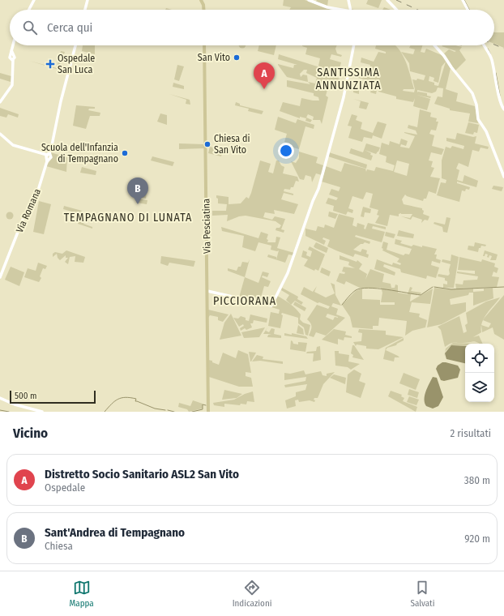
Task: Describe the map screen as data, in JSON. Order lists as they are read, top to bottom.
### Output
{
  "streets": {
    "main road": ["Via Pesciatina"],
    "street": ["Via Romana"]
  },
  "districts": ["SANTISSIMA ANNUNZIATA", "TEMPAGNANO DI LUNATA", "PICCIORANA"],
  "places": {
    "other": ["San Vito", "Chiesa di San Vito", "Scuola dell'Infanzia di Tempagnano"],
    "health": ["Ospedale San Luca"]
  },
  "scale_bar": "500 m",
  "page": {
    "search": "Cerca qui",
    "pins": ["A", "B"],
    "scale": "500 m",
    "heading": ["Vicino", "2 risultati"],
    "list": [
      {
        "mark": "A",
        "name": "Distretto Socio Sanitario ASL2 San Vito",
        "note": "Ospedale",
        "value": "380 m"
      },
      {
        "mark": "B",
        "name": "Sant'Andrea di Tempagnano",
        "note": "Chiesa",
        "value": "920 m"
      }
    ],
    "nav": ["Mappa", "Indicazioni", "Salvati"]
  }
}
